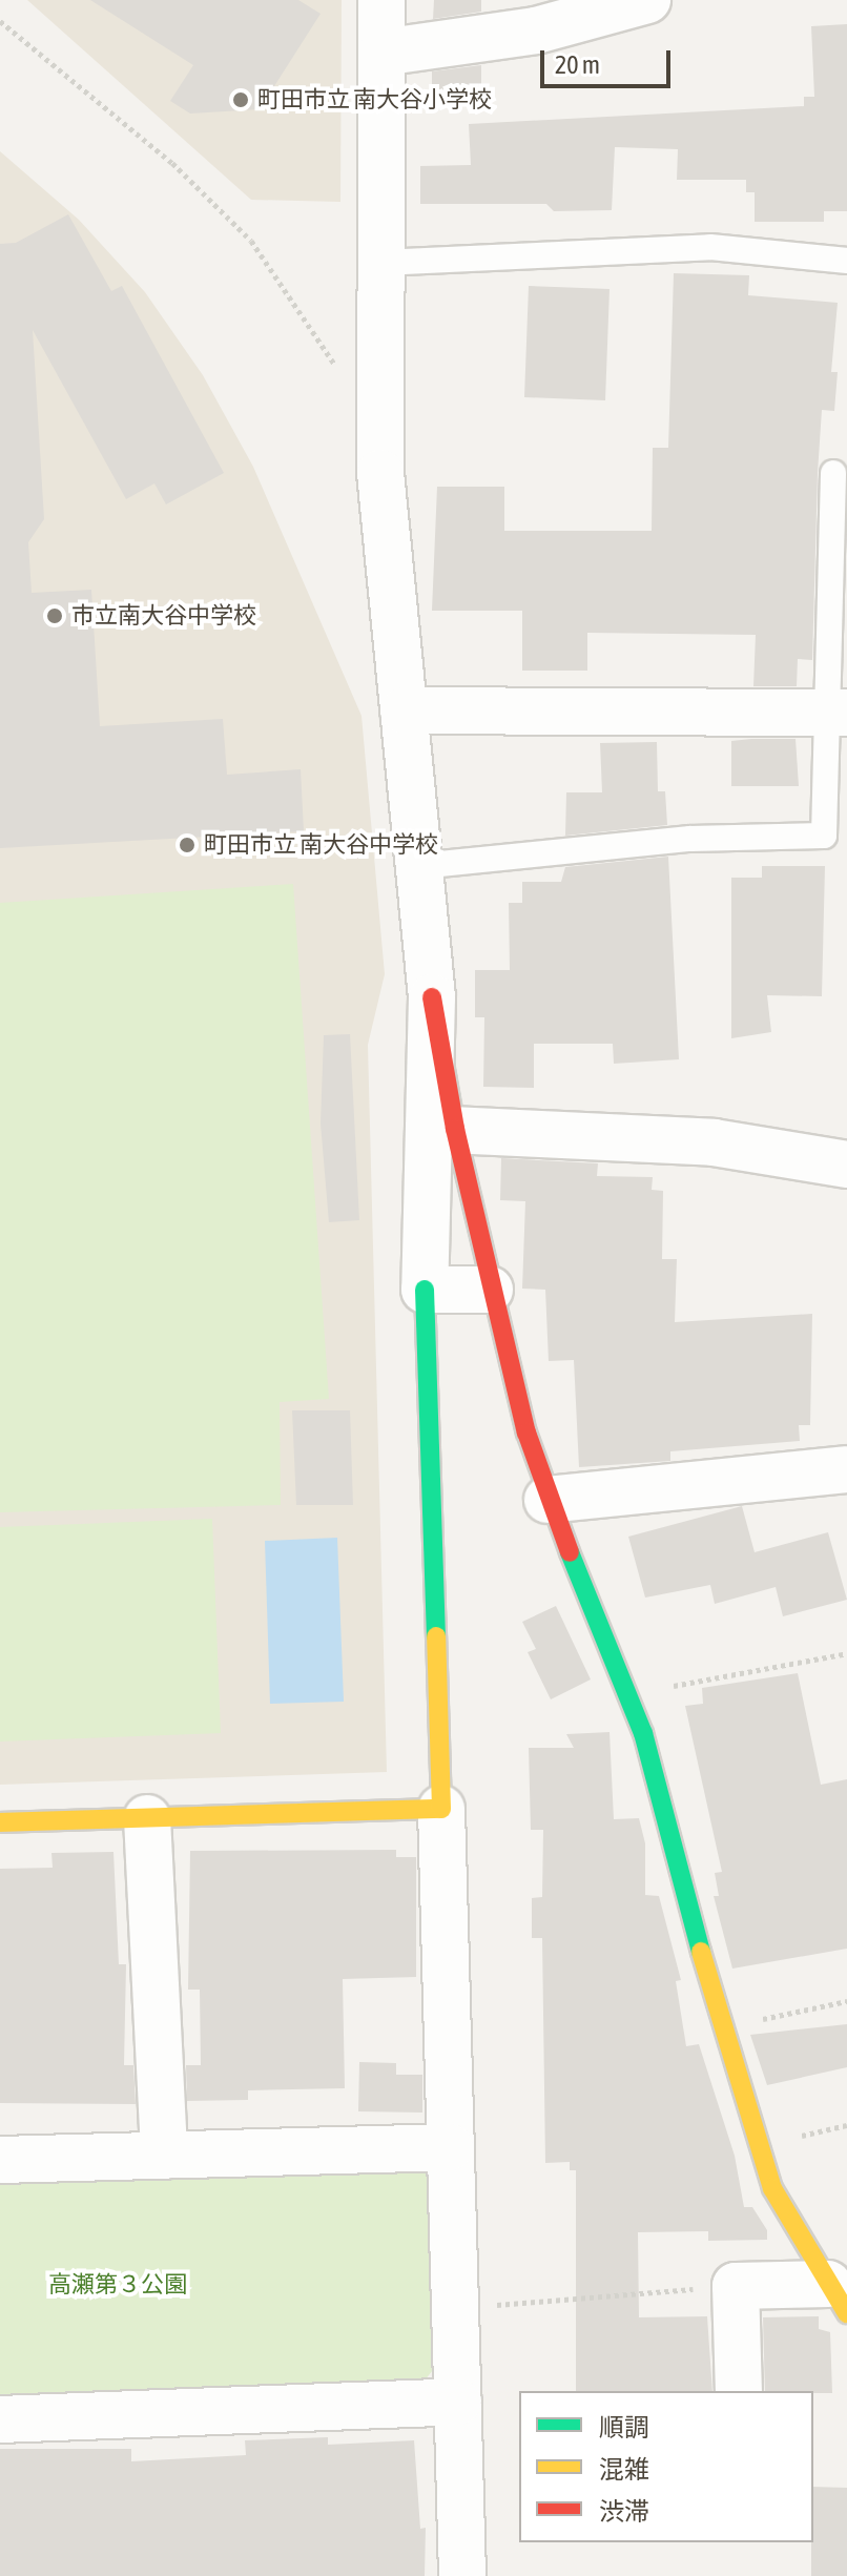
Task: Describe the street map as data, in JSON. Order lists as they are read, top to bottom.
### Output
{
  "parks": ["高瀬第３公園"],
  "places": ["町田市立 南大谷小学校", "市立南大谷中学校", "町田市立 南大谷中学校"],
  "legend": ["順調", "混雑", "渋滞"],
  "scale_bar": "20 m"
}
